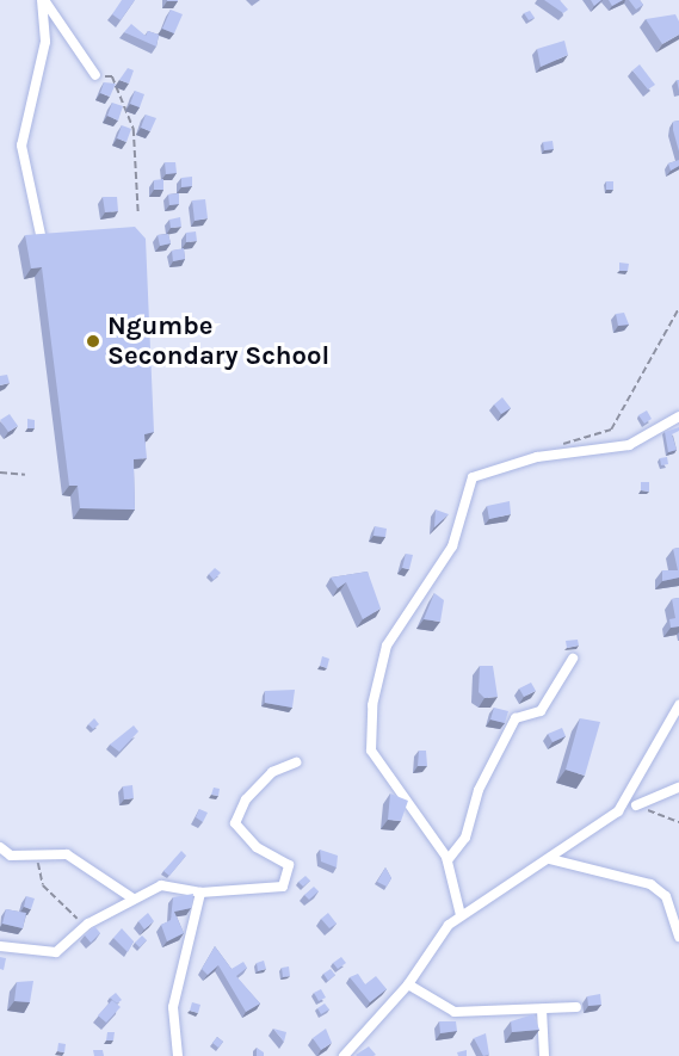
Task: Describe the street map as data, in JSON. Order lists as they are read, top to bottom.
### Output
{
  "places": ["Ngumbe Secondary School"]
}
